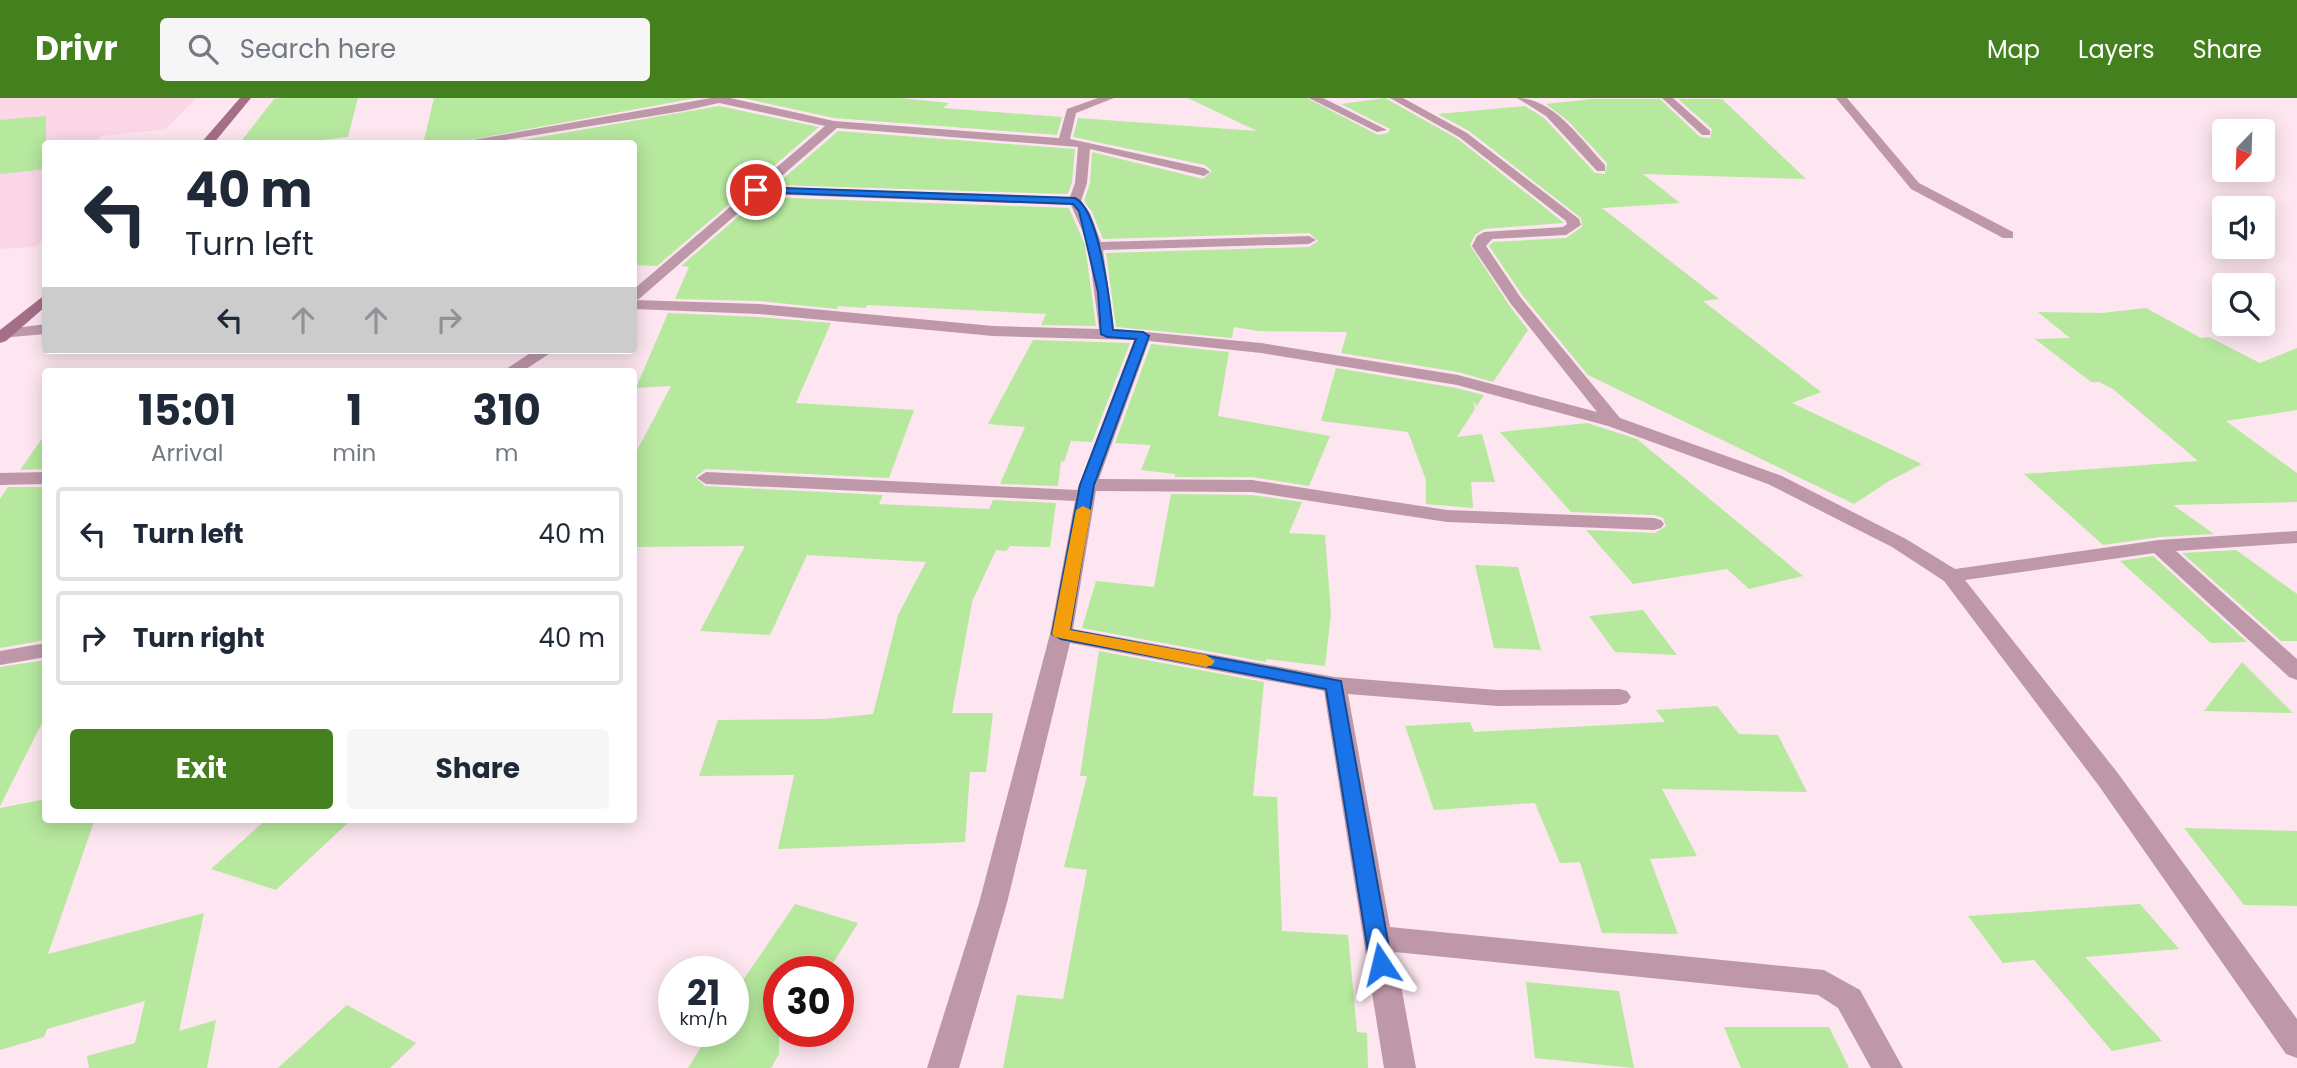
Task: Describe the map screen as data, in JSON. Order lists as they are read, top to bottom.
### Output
{
  "north": "bottom left",
  "page": {
    "header": "Drivr",
    "search": "Search here",
    "nav": ["Map", "Layers", "Share"],
    "turn": ["40 m", "Turn left"],
    "eta": [
      "15:01",
      "Arrival",
      "1",
      "min",
      "310",
      "m"
    ],
    "list": [
      {
        "name": "Turn left",
        "value": "40 m"
      },
      {
        "name": "Turn right",
        "value": "40 m"
      }
    ],
    "buttons": ["Exit", "Share"],
    "speed": "21 km/h",
    "limit": "30"
  }
}
